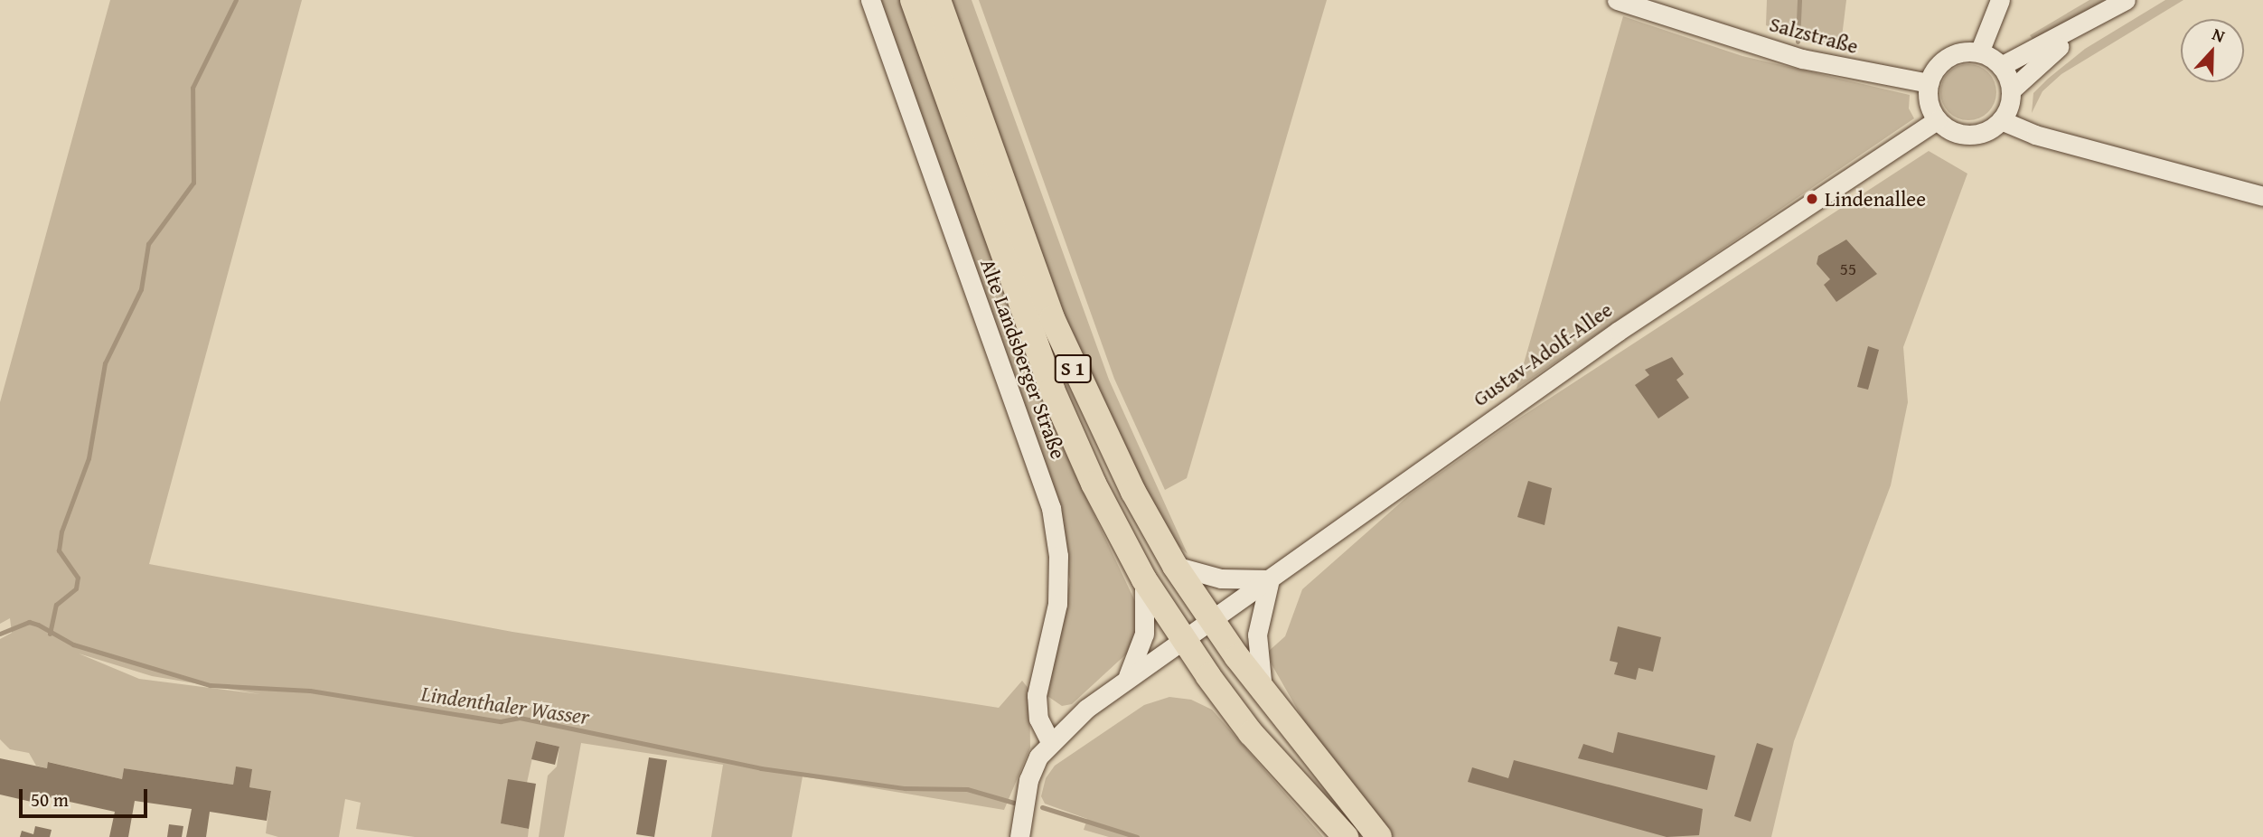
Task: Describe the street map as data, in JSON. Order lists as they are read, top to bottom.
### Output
{
  "streets": {
    "main road": ["S 1"],
    "street": ["Salzstraße", "Gustav-Adolf-Allee", "Alte Landsberger Straße"]
  },
  "crossings": [
    ["Salzstraße", "Gustav-Adolf-Allee"],
    ["Gustav-Adolf-Allee", "Alte Landsberger Straße"],
    ["Gustav-Adolf-Allee", "S 1"]
  ],
  "water": ["Lindenthaler Wasser"],
  "places": ["Lindenallee"],
  "house_numbers": ["55"],
  "scale_bar": "50 m",
  "north": "top"
}
